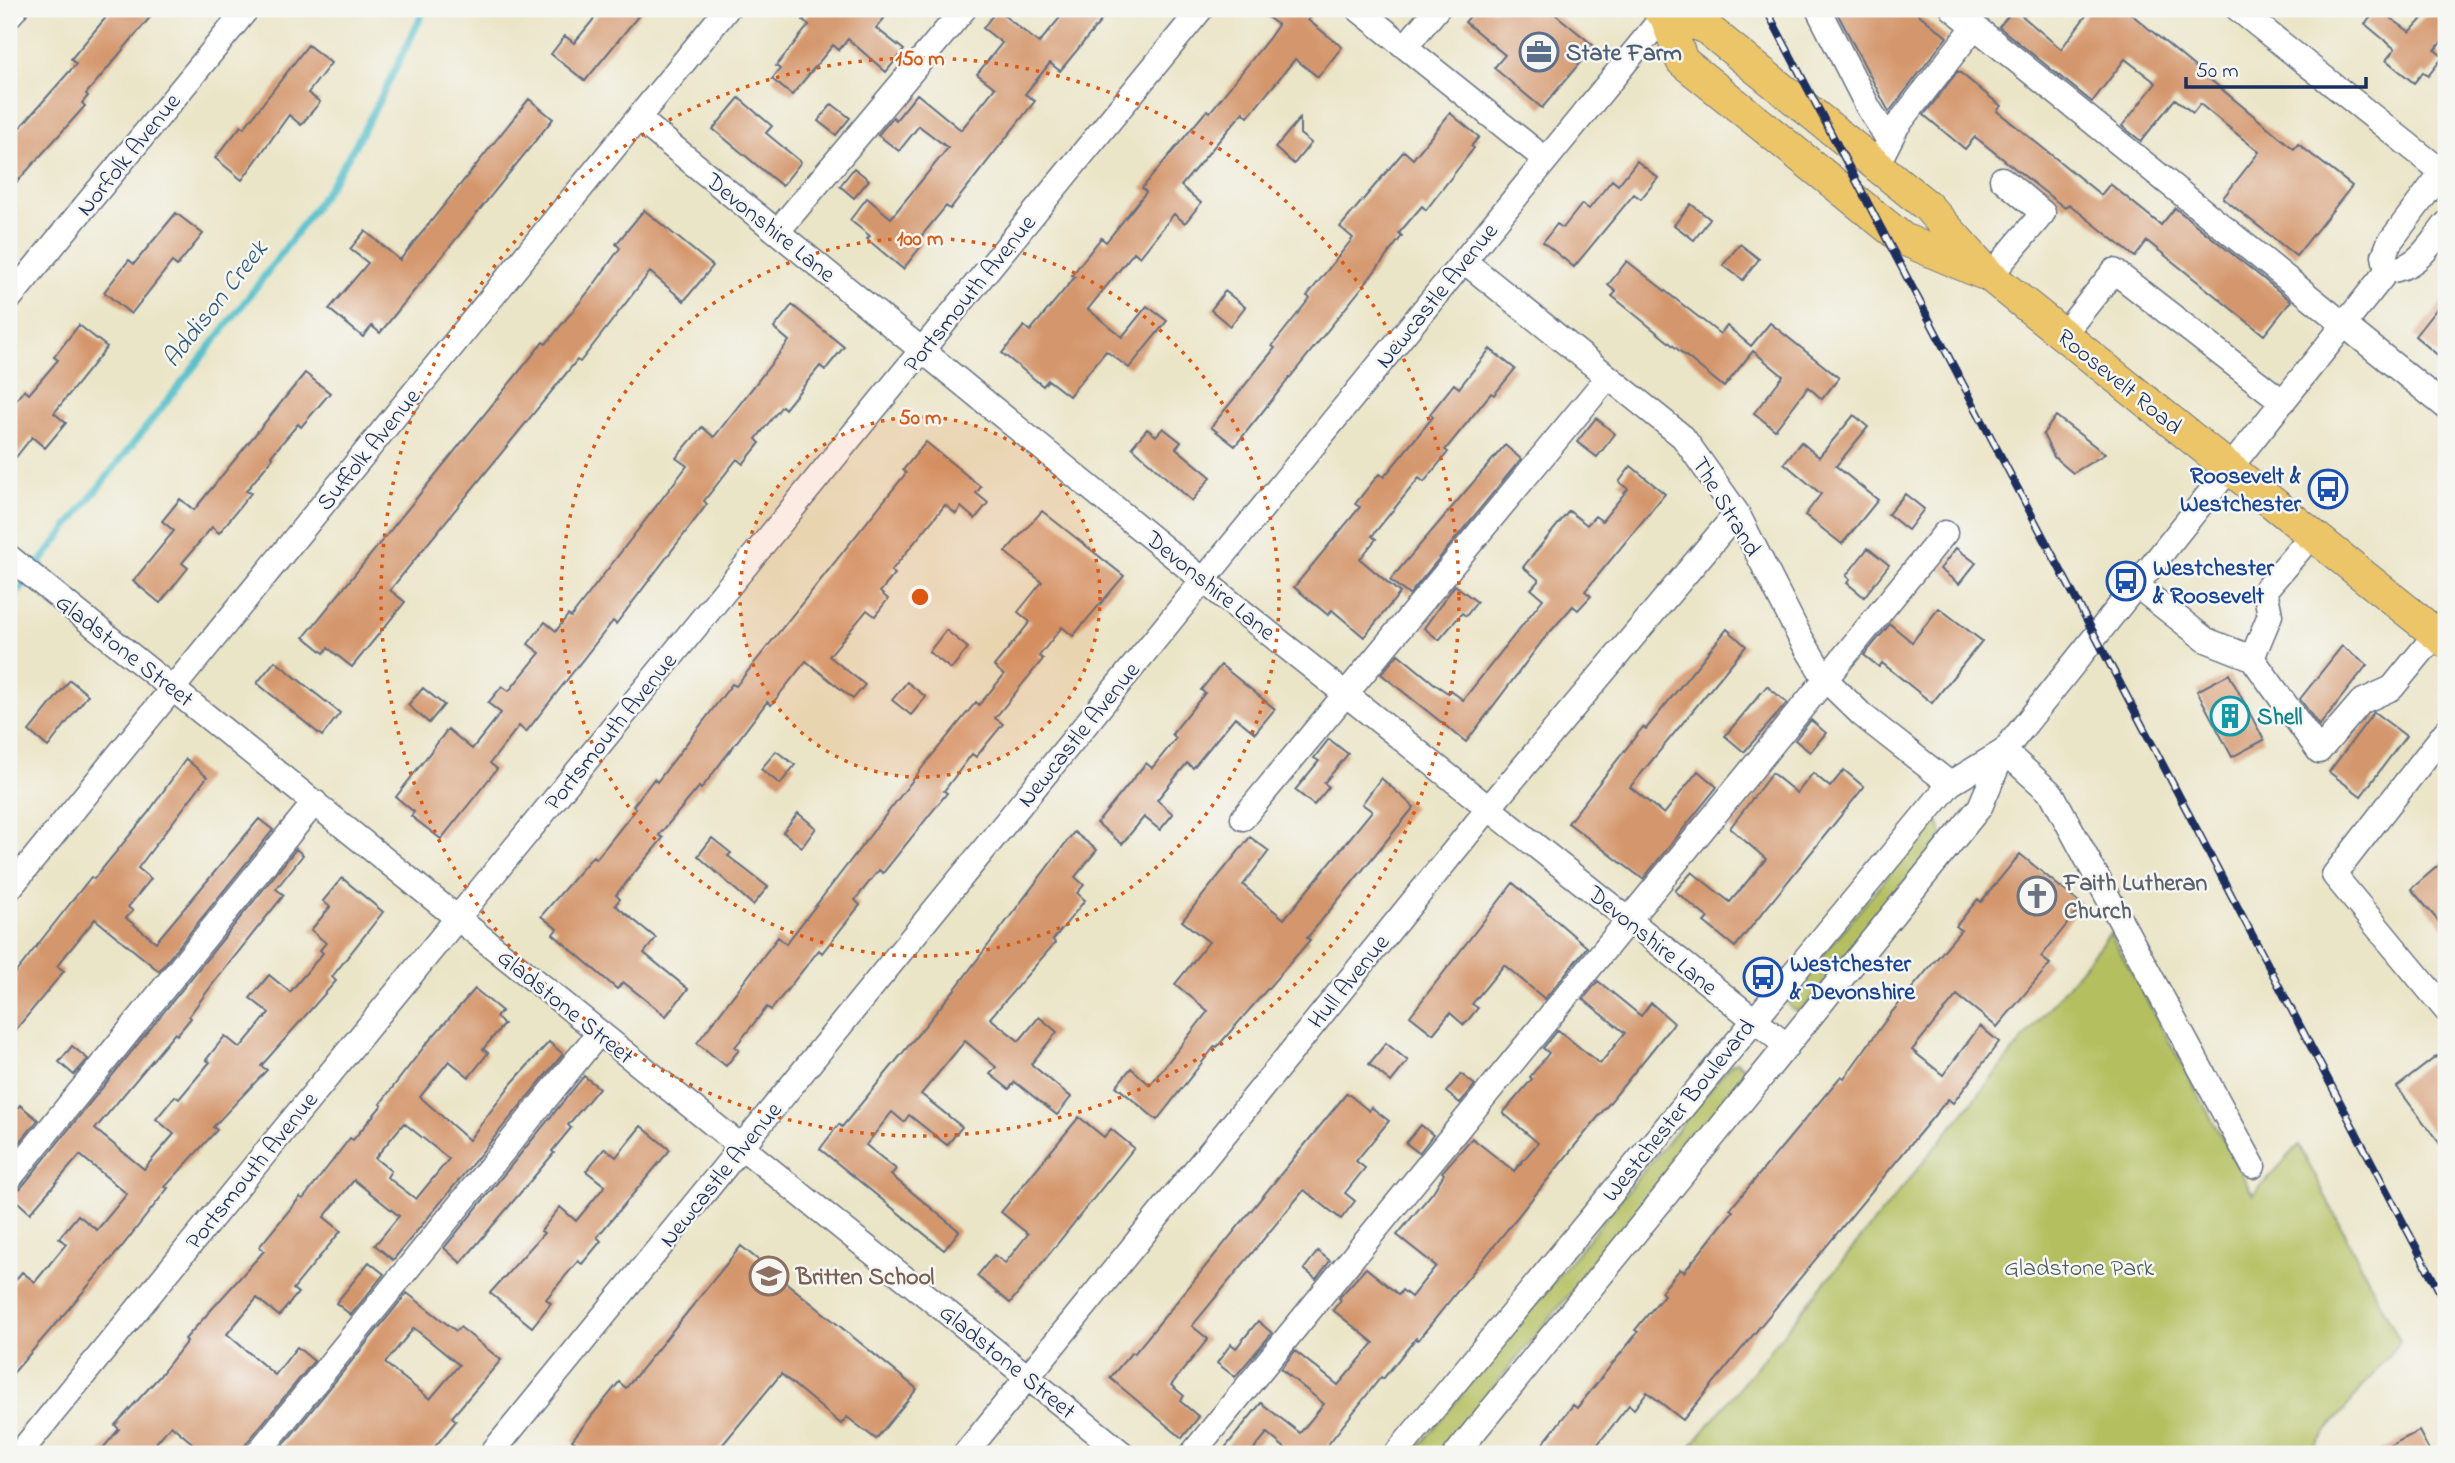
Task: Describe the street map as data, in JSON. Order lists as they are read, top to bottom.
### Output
{
  "streets": {
    "main road": ["Roosevelt Road"],
    "street": [
      "Norfolk Avenue",
      "Devonshire Lane",
      "Portsmouth Avenue",
      "Newcastle Avenue",
      "Suffolk Avenue",
      "The Strand",
      "Gladstone Street",
      "Hull Avenue",
      "Westchester Boulevard"
    ]
  },
  "crossings": [
    ["Devonshire Lane", "Portsmouth Avenue"],
    ["Devonshire Lane", "Newcastle Avenue"],
    ["Devonshire Lane", "Suffolk Avenue"],
    ["Devonshire Lane", "Hull Avenue"],
    ["Devonshire Lane", "Westchester Boulevard"],
    ["Portsmouth Avenue", "Gladstone Street"],
    ["Newcastle Avenue", "Roosevelt Road"],
    ["Newcastle Avenue", "The Strand"],
    ["Newcastle Avenue", "Gladstone Street"],
    ["Roosevelt Road", "Westchester Boulevard"],
    ["Suffolk Avenue", "Gladstone Street"],
    ["The Strand", "Hull Avenue"],
    ["The Strand", "Westchester Boulevard"],
    ["Gladstone Street", "Hull Avenue"]
  ],
  "water": ["Addison Creek"],
  "parks": ["Gladstone Park"],
  "places": {
    "office": ["State Farm"],
    "bus stop": ["Roosevelt & Westchester", "Westchester & Roosevelt", "Westchester & Devonshire"],
    "building": ["Shell"],
    "church": ["Faith Lutheran Church"],
    "school or university": ["Britten School"]
  },
  "scale_bar": "50 m",
  "rings": ["150 m", "100 m", "50 m"]
}
